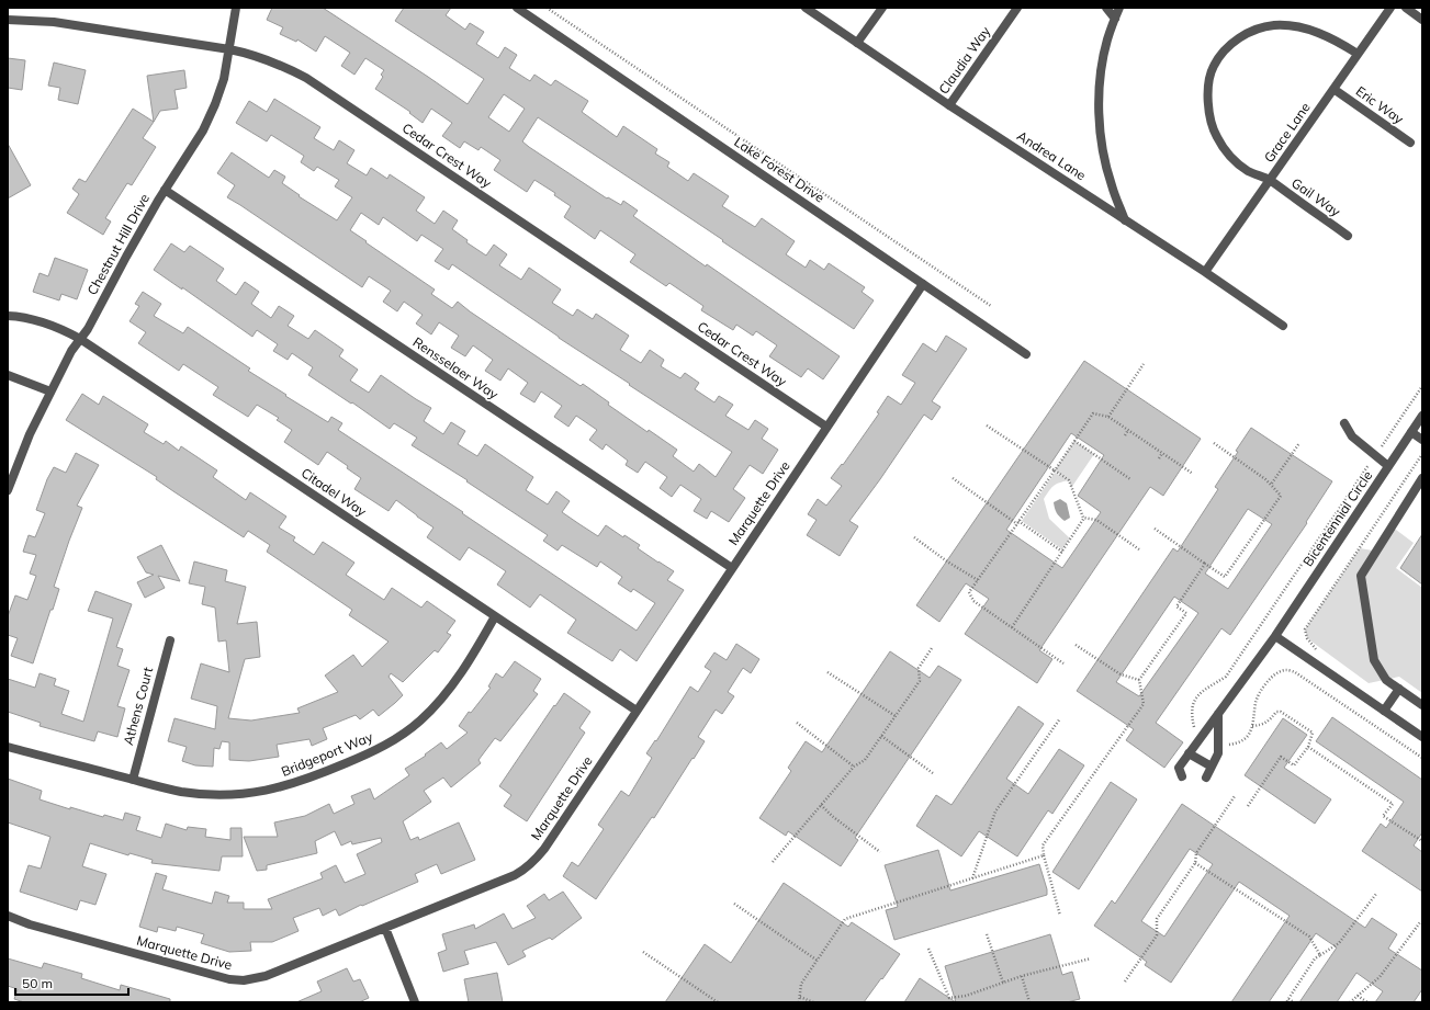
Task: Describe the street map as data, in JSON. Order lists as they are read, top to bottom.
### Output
{
  "streets": {
    "street": [
      "Claudia Way",
      "Eric Way",
      "Grace Lane",
      "Cedar Crest Way",
      "Andrea Lane",
      "Lake Forest Drive",
      "Gail Way",
      "Chestnut Hill Drive",
      "Rensselaer Way",
      "Citadel Way",
      "Marquette Drive",
      "Bicentennial Circle",
      "Athens Court",
      "Bridgeport Way"
    ]
  },
  "crossings": [
    ["Claudia Way", "Andrea Lane"],
    ["Eric Way", "Grace Lane"],
    ["Grace Lane", "Andrea Lane"],
    ["Grace Lane", "Gail Way"],
    ["Cedar Crest Way", "Chestnut Hill Drive"],
    ["Cedar Crest Way", "Marquette Drive"],
    ["Lake Forest Drive", "Marquette Drive"],
    ["Chestnut Hill Drive", "Rensselaer Way"],
    ["Chestnut Hill Drive", "Citadel Way"],
    ["Rensselaer Way", "Marquette Drive"],
    ["Citadel Way", "Marquette Drive"],
    ["Citadel Way", "Bridgeport Way"],
    ["Athens Court", "Bridgeport Way"]
  ],
  "scale_bar": "50 m"
}
